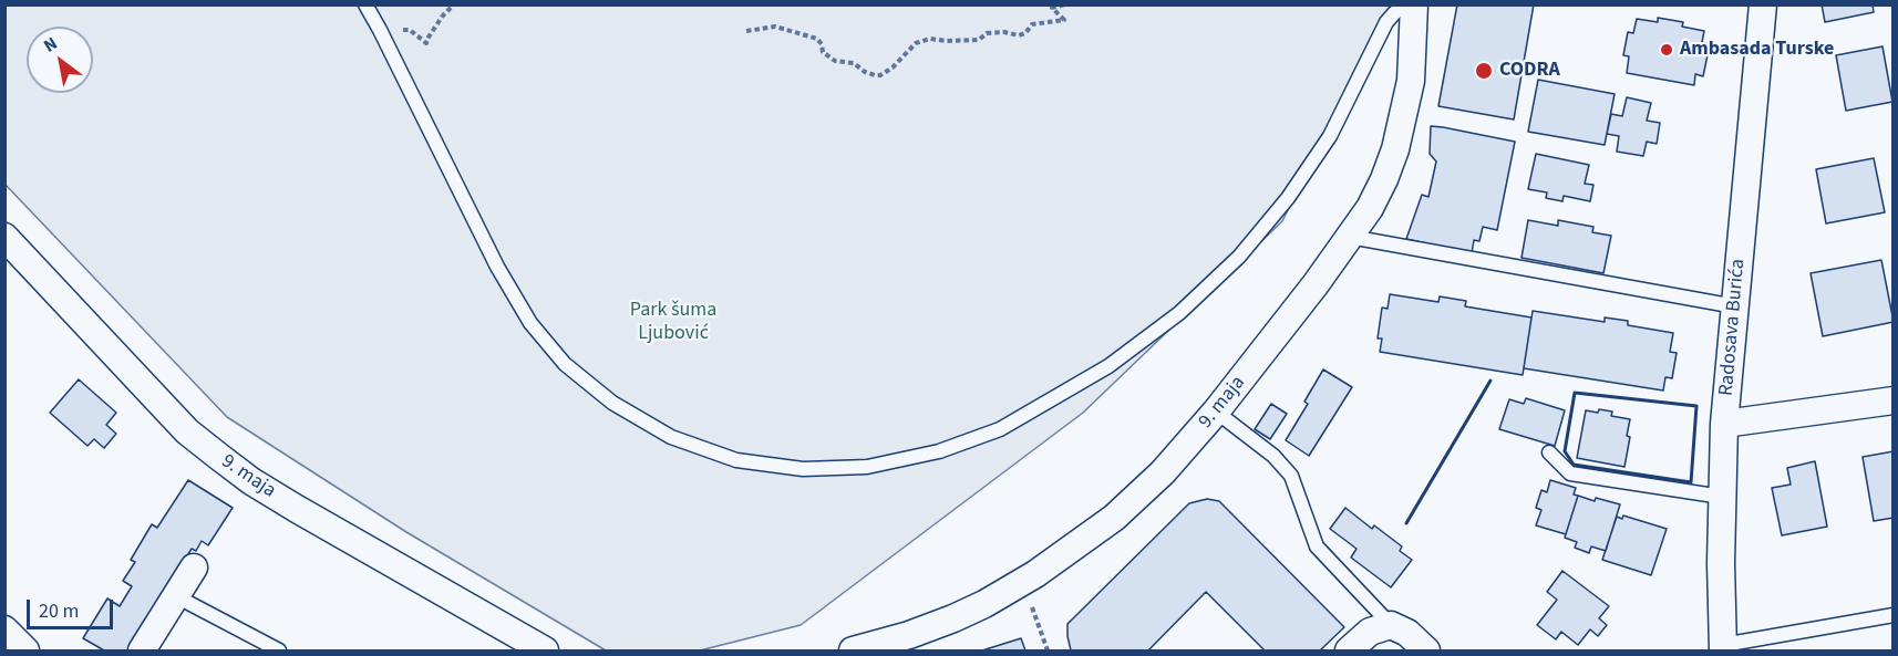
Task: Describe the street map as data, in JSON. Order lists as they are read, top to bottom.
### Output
{
  "streets": {
    "street": ["Radosava Burića", "9. maja"]
  },
  "parks": ["Park šuma Ljubović"],
  "places": ["Ambasada Turske", "CODRA"],
  "scale_bar": "20 m",
  "north": "top left"
}
